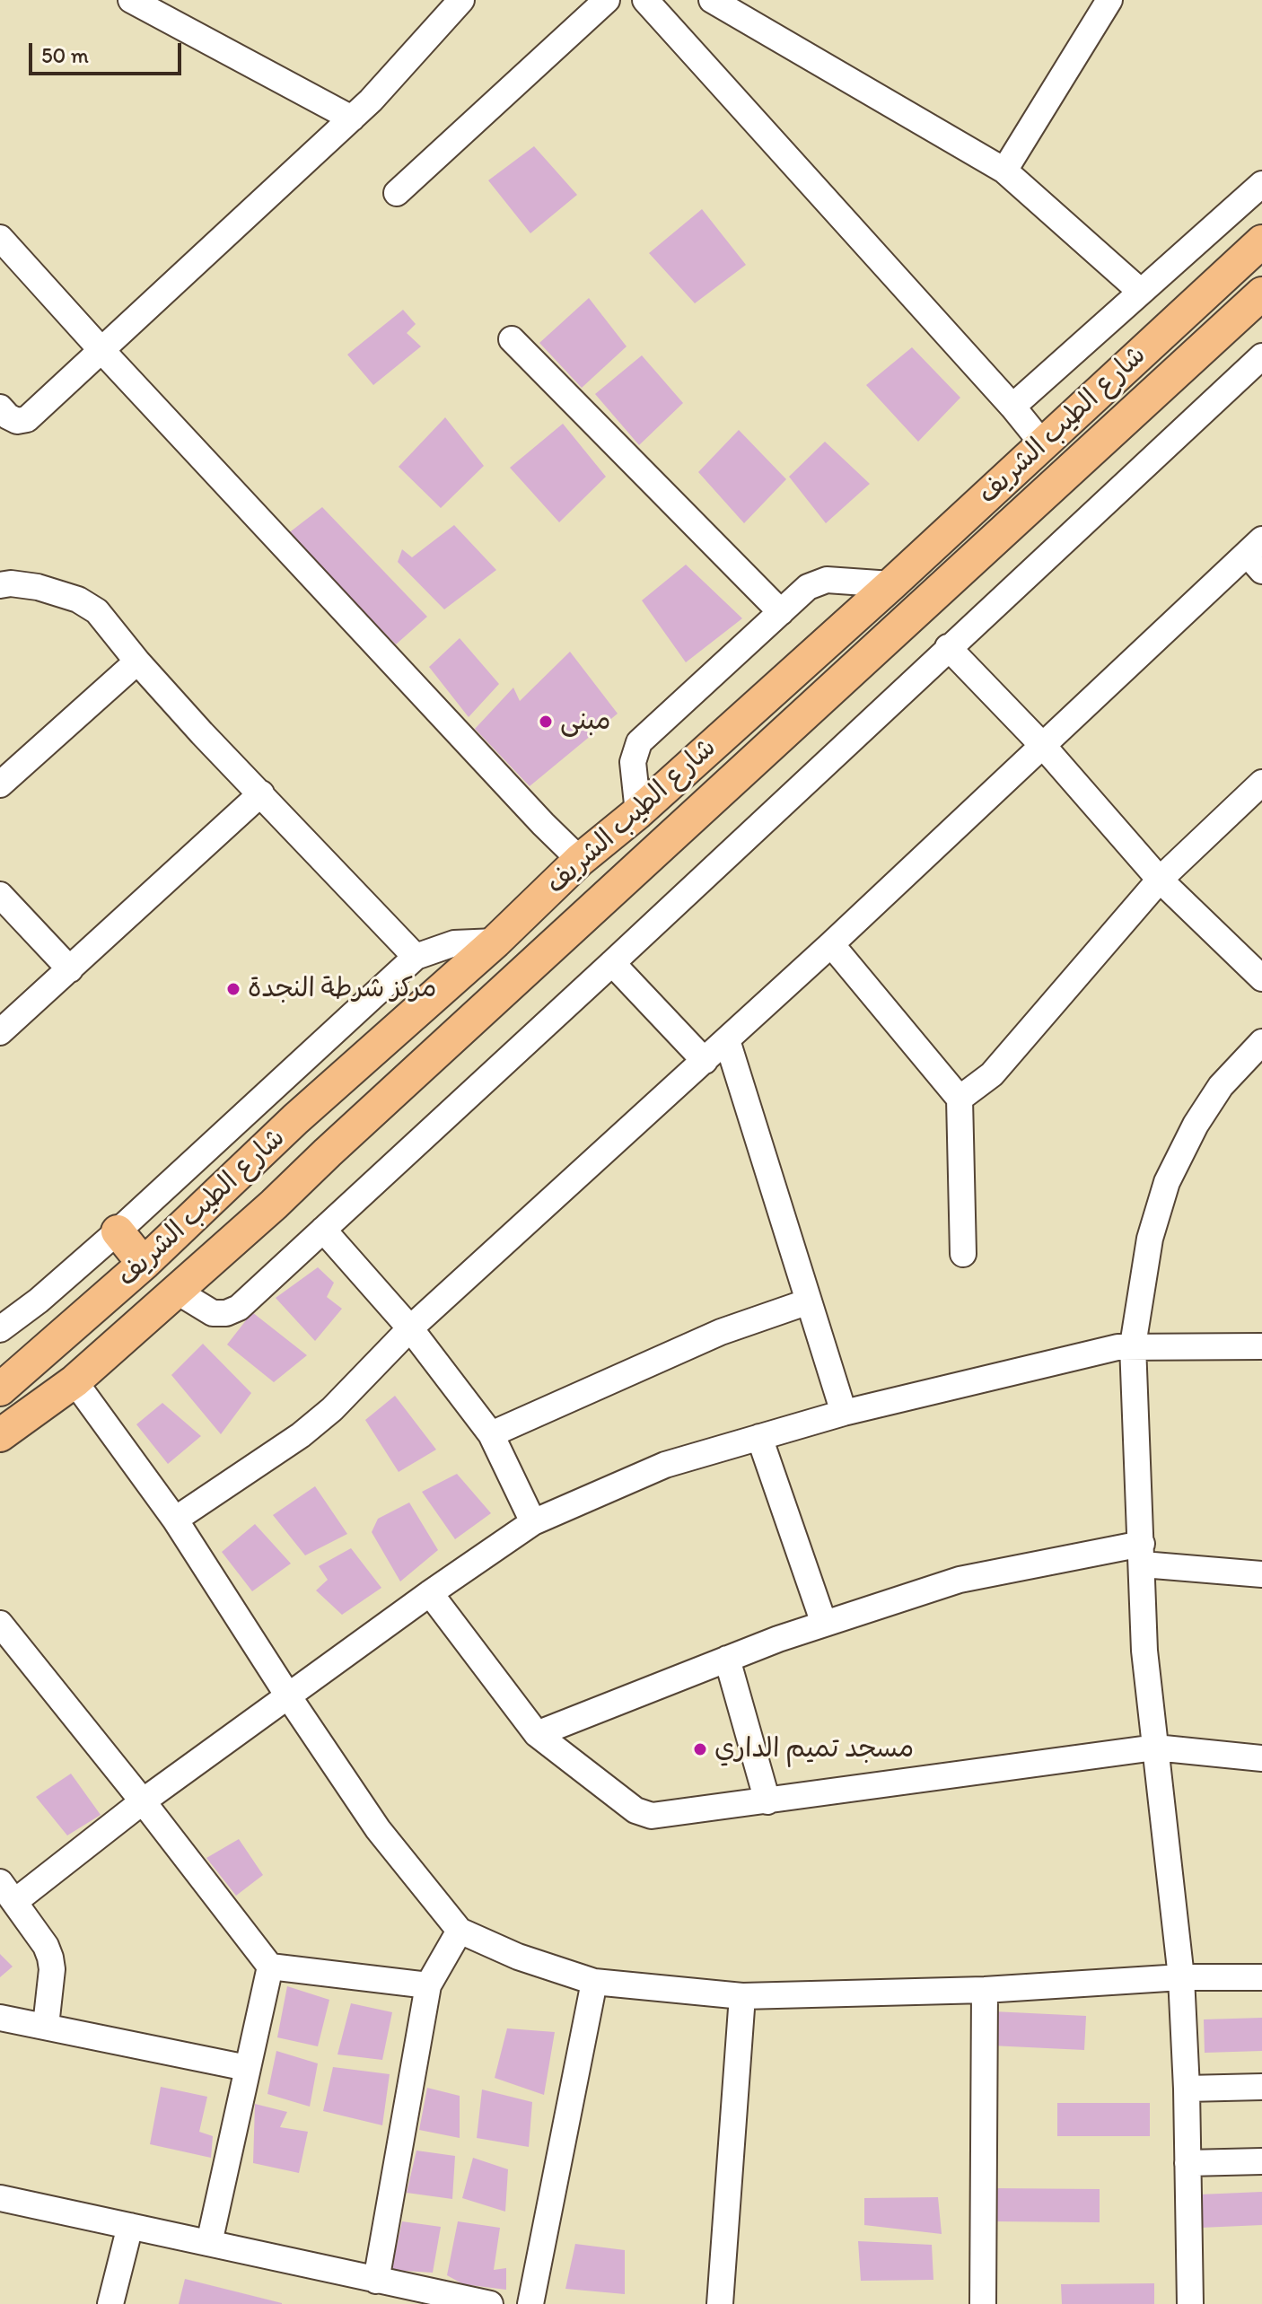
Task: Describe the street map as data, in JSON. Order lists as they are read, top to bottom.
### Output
{
  "streets": {
    "main road": ["شارع الطيب الشريف"]
  },
  "places": ["مبنى", "مركز شرطة النجدة", "مسجد تميم الداري"],
  "scale_bar": "50 m"
}
